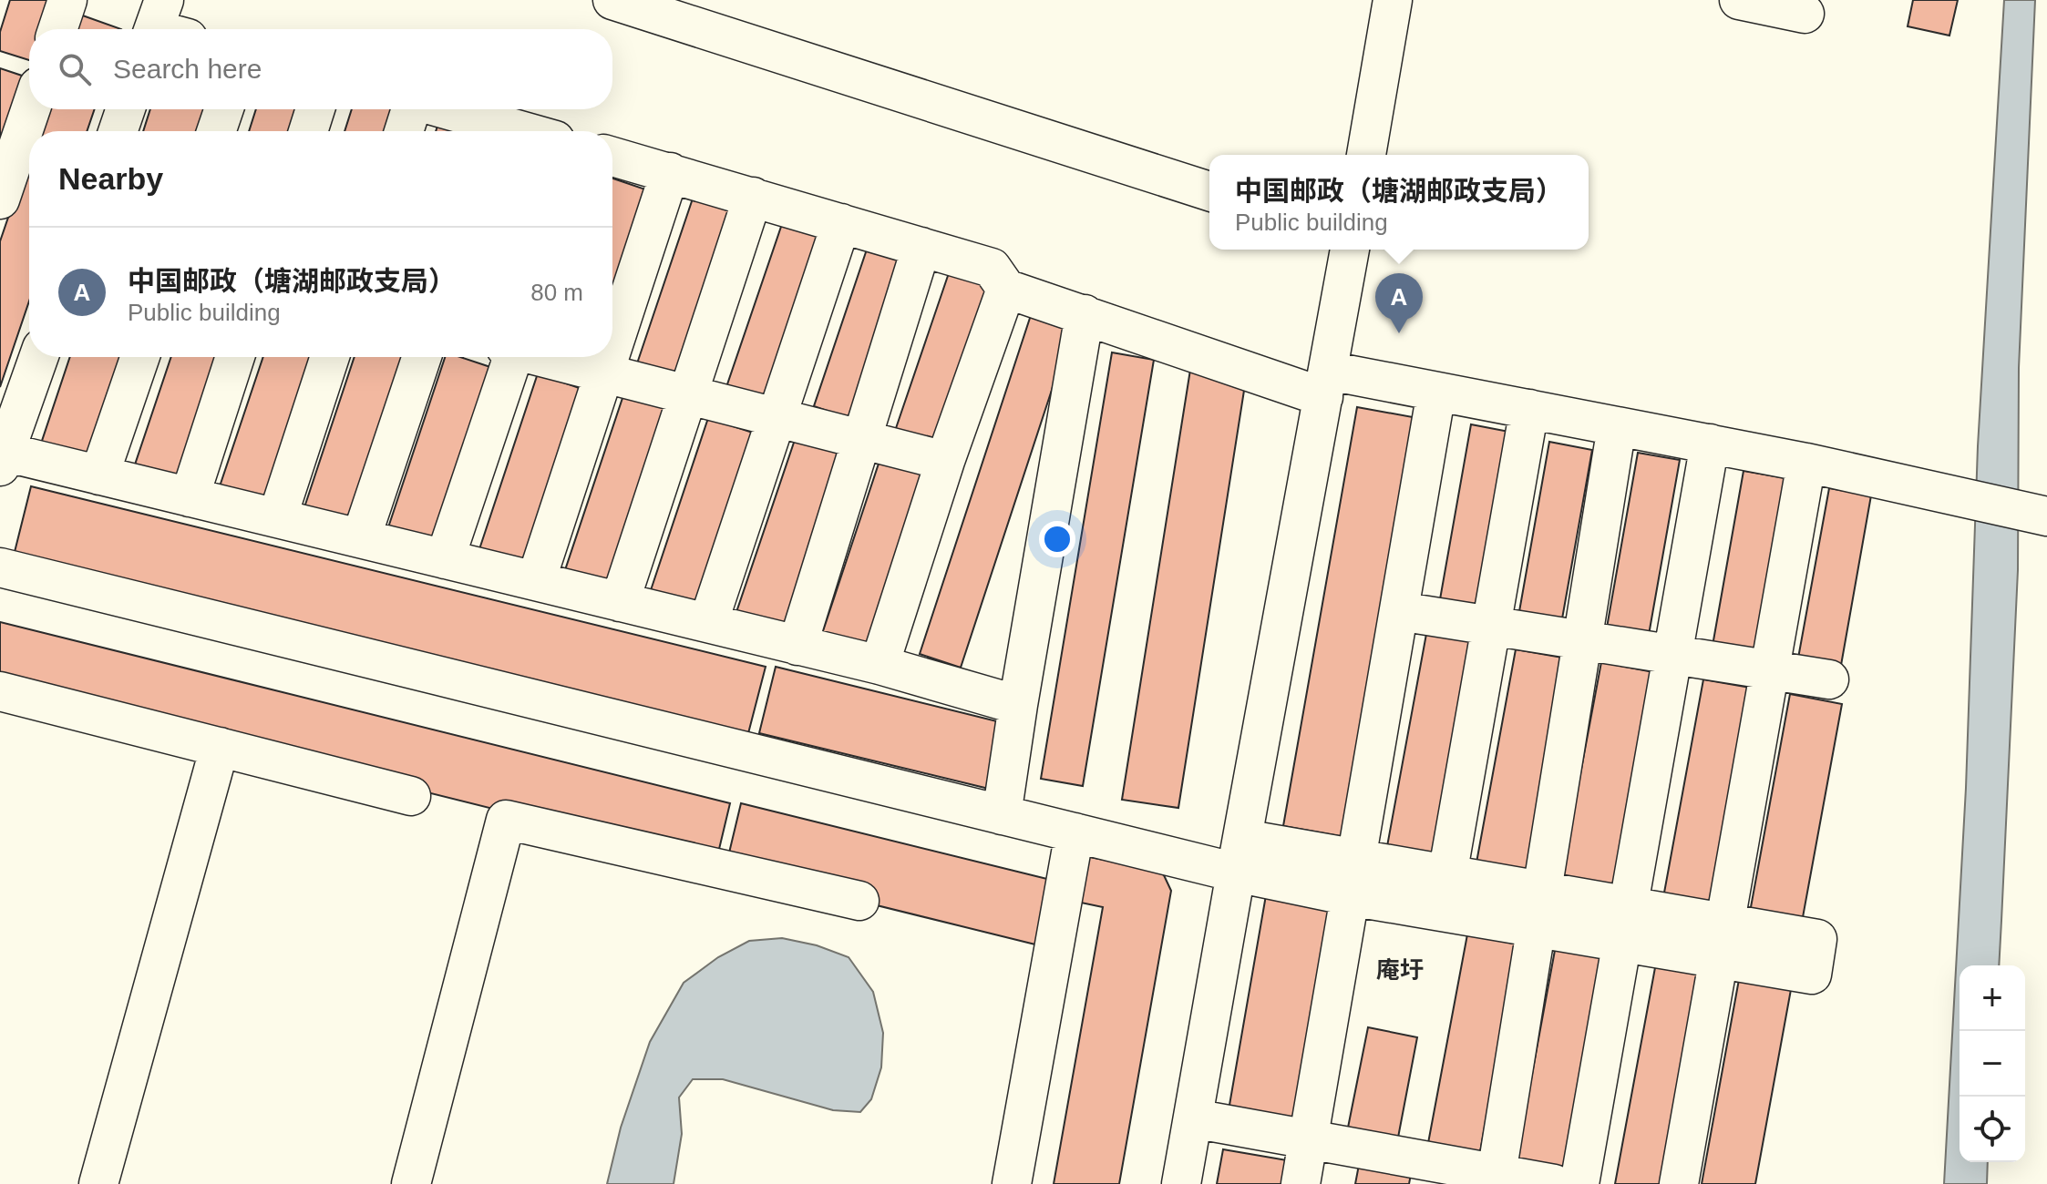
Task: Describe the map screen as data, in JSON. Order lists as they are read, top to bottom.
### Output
{
  "districts": ["庵圩"],
  "page": {
    "search": "Search here",
    "heading": "Nearby",
    "popup": ["中国邮政（塘湖邮政支局）", "Public building"],
    "list": [
      {
        "mark": "A",
        "name": "中国邮政（塘湖邮政支局）",
        "note": "Public building",
        "value": "80 m"
      }
    ],
    "pins": "A",
    "map_buttons": ["+", "−"]
  }
}
